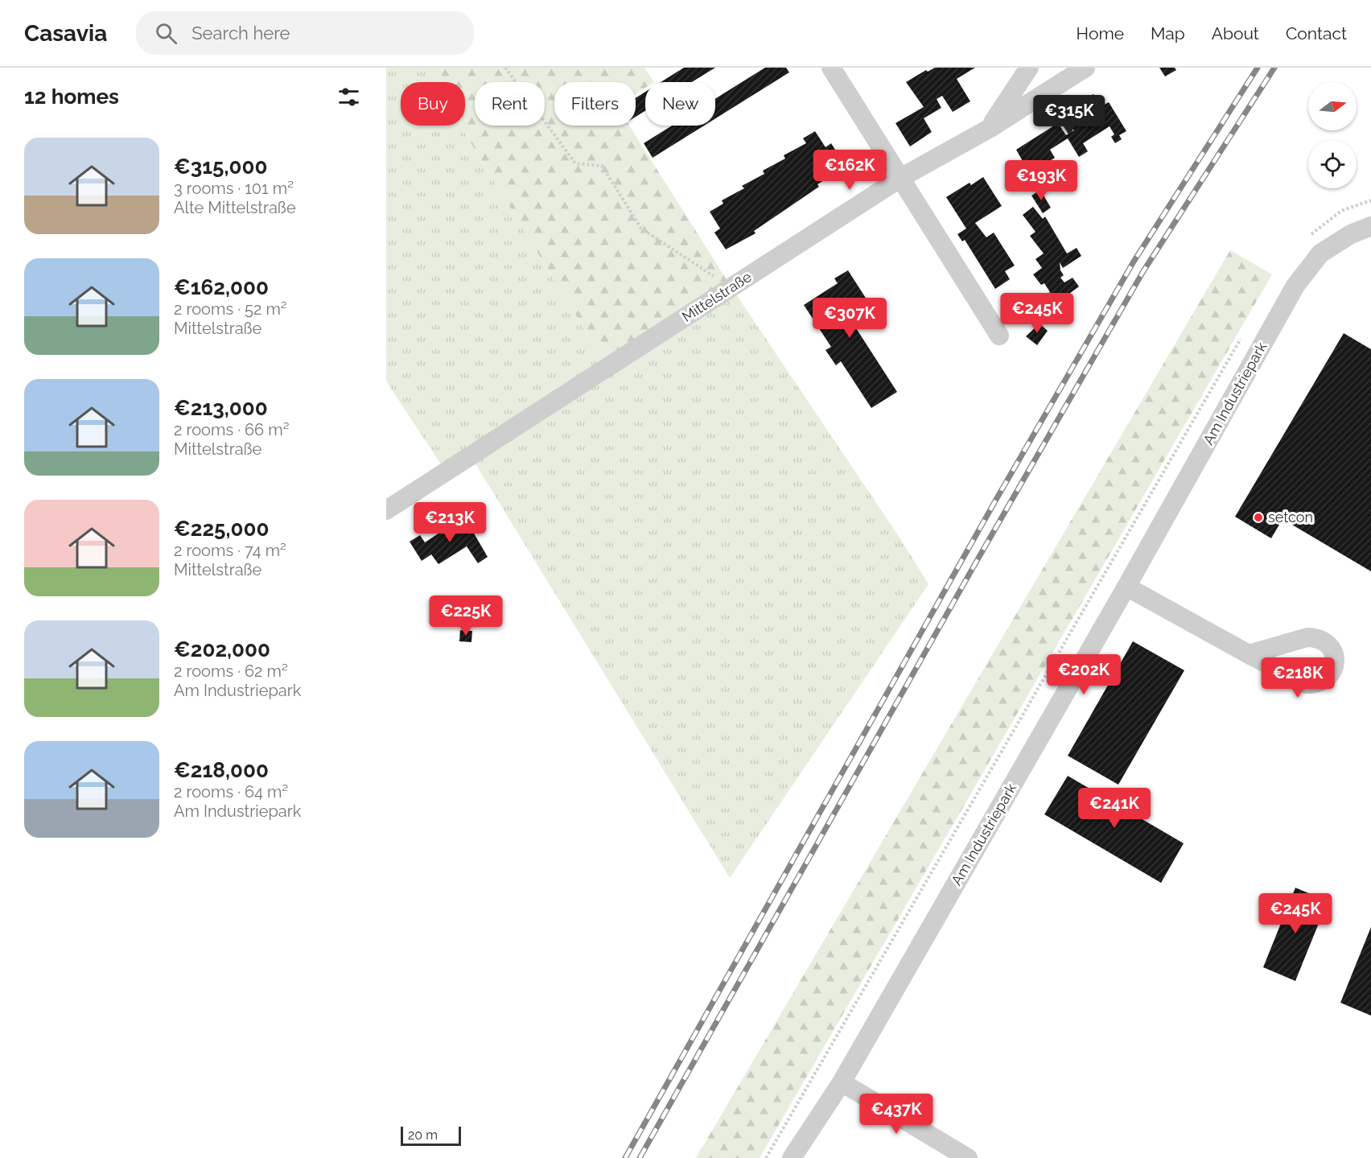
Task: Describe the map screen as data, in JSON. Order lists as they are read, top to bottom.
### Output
{
  "streets": {
    "street": ["Mittelstraße", "Am Industriepark"]
  },
  "places": ["setcon"],
  "scale_bar": "20 m",
  "north": "right",
  "page": {
    "header": "Casavia",
    "search": "Search here",
    "nav": [
      "Home",
      "Map",
      "About",
      "Contact"
    ],
    "heading": "12 homes",
    "chip": [
      "Buy",
      "Rent",
      "Filters",
      "New"
    ],
    "price": [
      "€315K",
      "€162K",
      "€193K",
      "€245K",
      "€307K",
      "€213K",
      "€225K",
      "€202K",
      "€218K",
      "€241K",
      "€245K",
      "€437K"
    ],
    "list": [
      {
        "name": "€315,000",
        "note": "3 rooms · 101 m² · Alte Mittelstraße"
      },
      {
        "name": "€162,000",
        "note": "2 rooms · 52 m² · Mittelstraße"
      },
      {
        "name": "€213,000",
        "note": "2 rooms · 66 m² · Mittelstraße"
      },
      {
        "name": "€225,000",
        "note": "2 rooms · 74 m² · Mittelstraße"
      },
      {
        "name": "€202,000",
        "note": "2 rooms · 62 m² · Am Industriepark"
      },
      {
        "name": "€218,000",
        "note": "2 rooms · 64 m² · Am Industriepark"
      }
    ],
    "scale": "20 m"
  }
}
